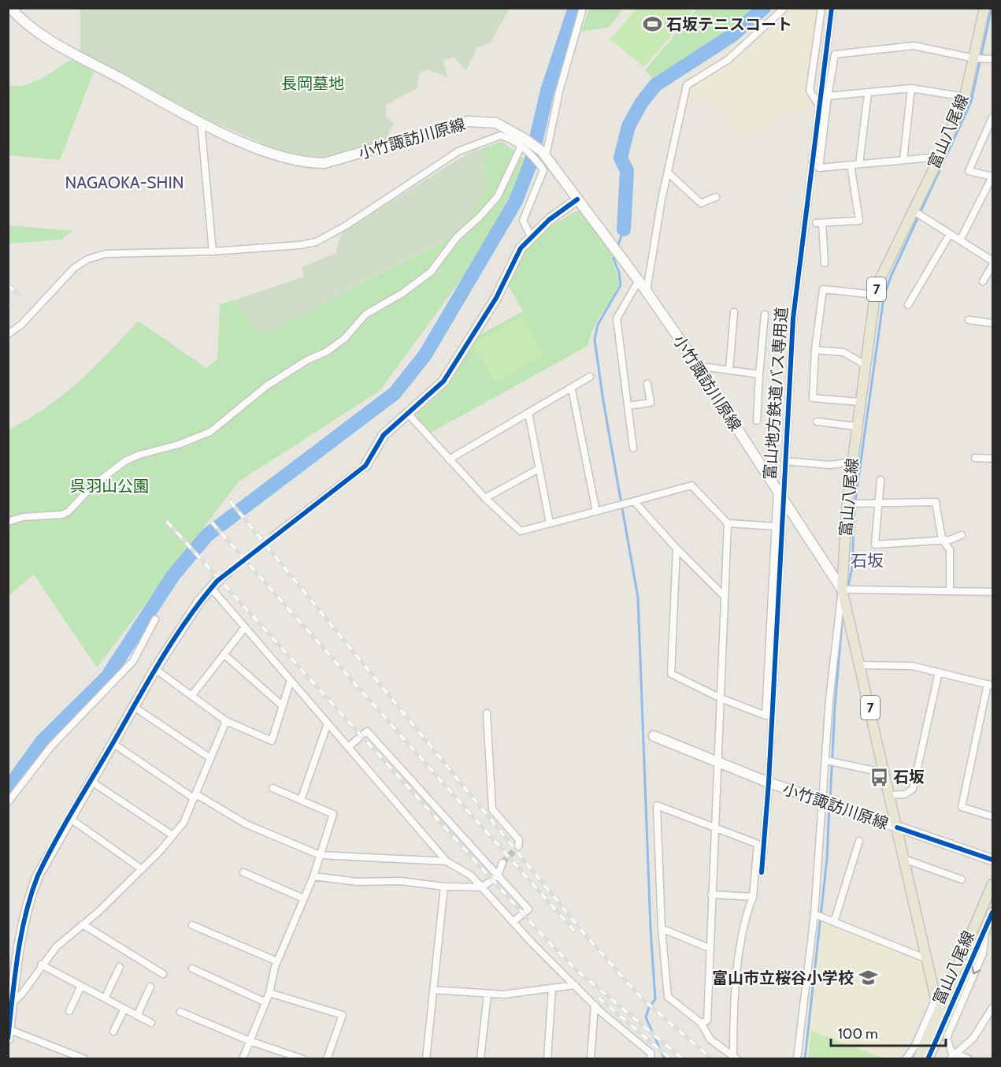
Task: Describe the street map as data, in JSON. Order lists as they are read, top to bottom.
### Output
{
  "streets": {
    "main road": ["富山八尾線", "小竹諏訪川原線", "7"],
    "street": ["富山地方鉄道バス専用道"]
  },
  "crossings": [
    ["富山八尾線", "小竹諏訪川原線"],
    ["小竹諏訪川原線", "富山地方鉄道バス専用道"]
  ],
  "districts": ["NAGAOKA-SHIN", "石坂"],
  "parks": ["長岡墓地", "呉羽山公園"],
  "places": {
    "sports": ["石坂テニスコート"],
    "bus stop": ["石坂"],
    "school or university": ["富山市立桜谷小学校"]
  },
  "scale_bar": "100 m"
}
